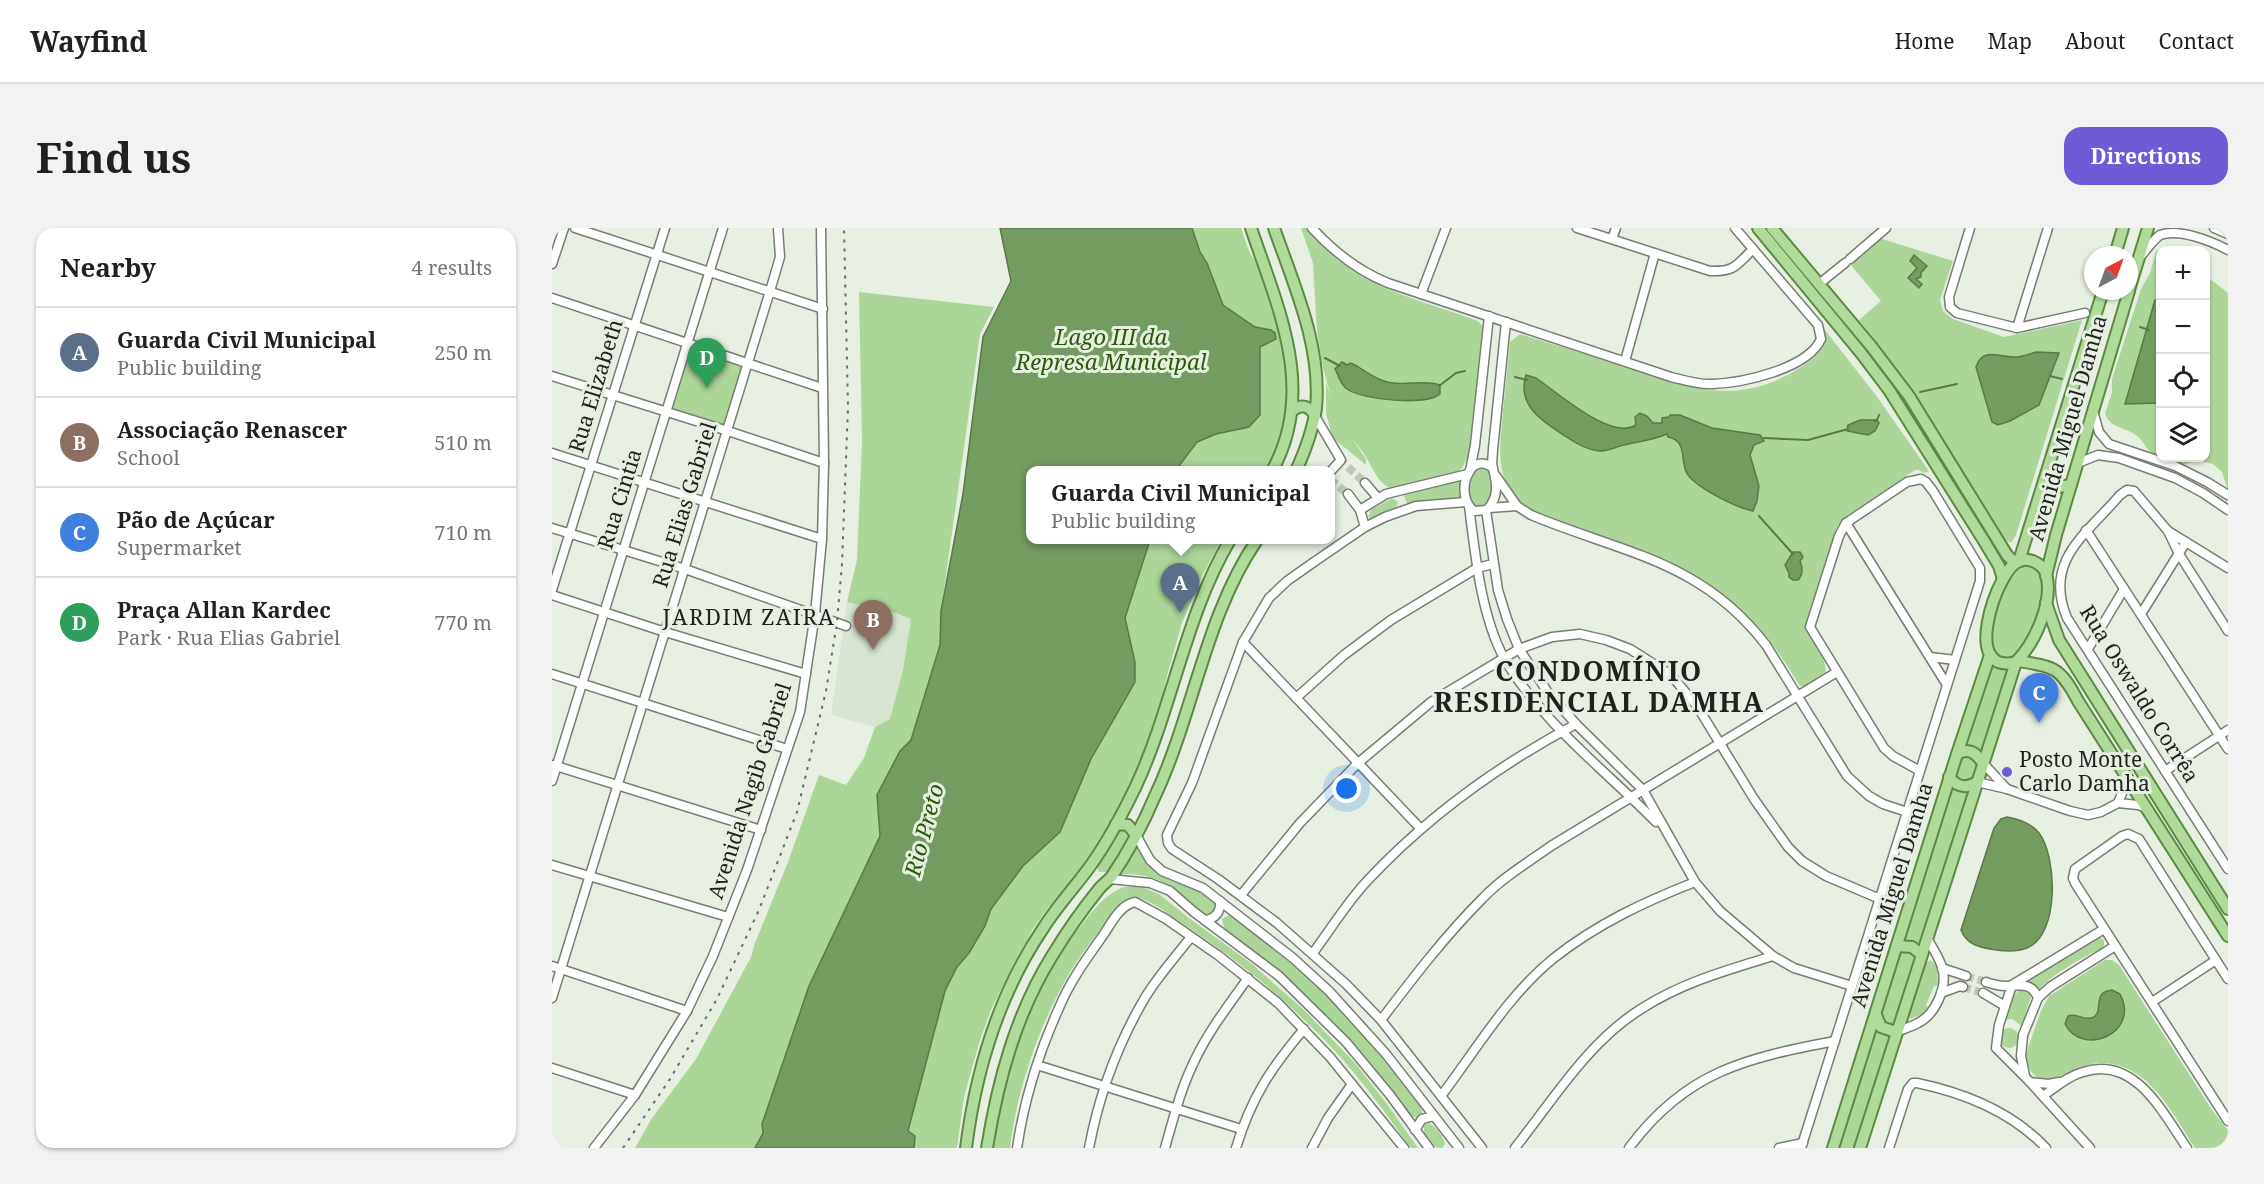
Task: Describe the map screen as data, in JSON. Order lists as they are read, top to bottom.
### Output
{
  "streets": {
    "main road": ["Avenida Miguel Damha"],
    "street": [
      "Rua Elizabeth",
      "Rua Cintia",
      "Rua Elias Gabriel",
      "Rua Oswaldo Corrêa",
      "Avenida Nagib Gabriel"
    ]
  },
  "districts": ["JARDIM ZAIRA", "CONDOMÍNIO RESIDENCIAL DAMHA"],
  "water": ["Lago III da Represa Municipal", "Rio Preto"],
  "places": ["Posto Monte Carlo Damha"],
  "north": "top right",
  "page": {
    "header": "Wayfind",
    "nav": [
      "Home",
      "Map",
      "About",
      "Contact"
    ],
    "buttons": "Directions",
    "title": "Find us",
    "heading": ["Nearby", "4 results"],
    "map_buttons": ["+", "−"],
    "list": [
      {
        "mark": "A",
        "name": "Guarda Civil Municipal",
        "note": "Public building",
        "value": "250 m"
      },
      {
        "mark": "B",
        "name": "Associação Renascer",
        "note": "School",
        "value": "510 m"
      },
      {
        "mark": "C",
        "name": "Pão de Açúcar",
        "note": "Supermarket",
        "value": "710 m"
      },
      {
        "mark": "D",
        "name": "Praça Allan Kardec",
        "note": "Park · Rua Elias Gabriel",
        "value": "770 m"
      }
    ],
    "pins": [
      "D",
      "A",
      "B",
      "C"
    ],
    "popup": ["Guarda Civil Municipal", "Public building"]
  }
}
